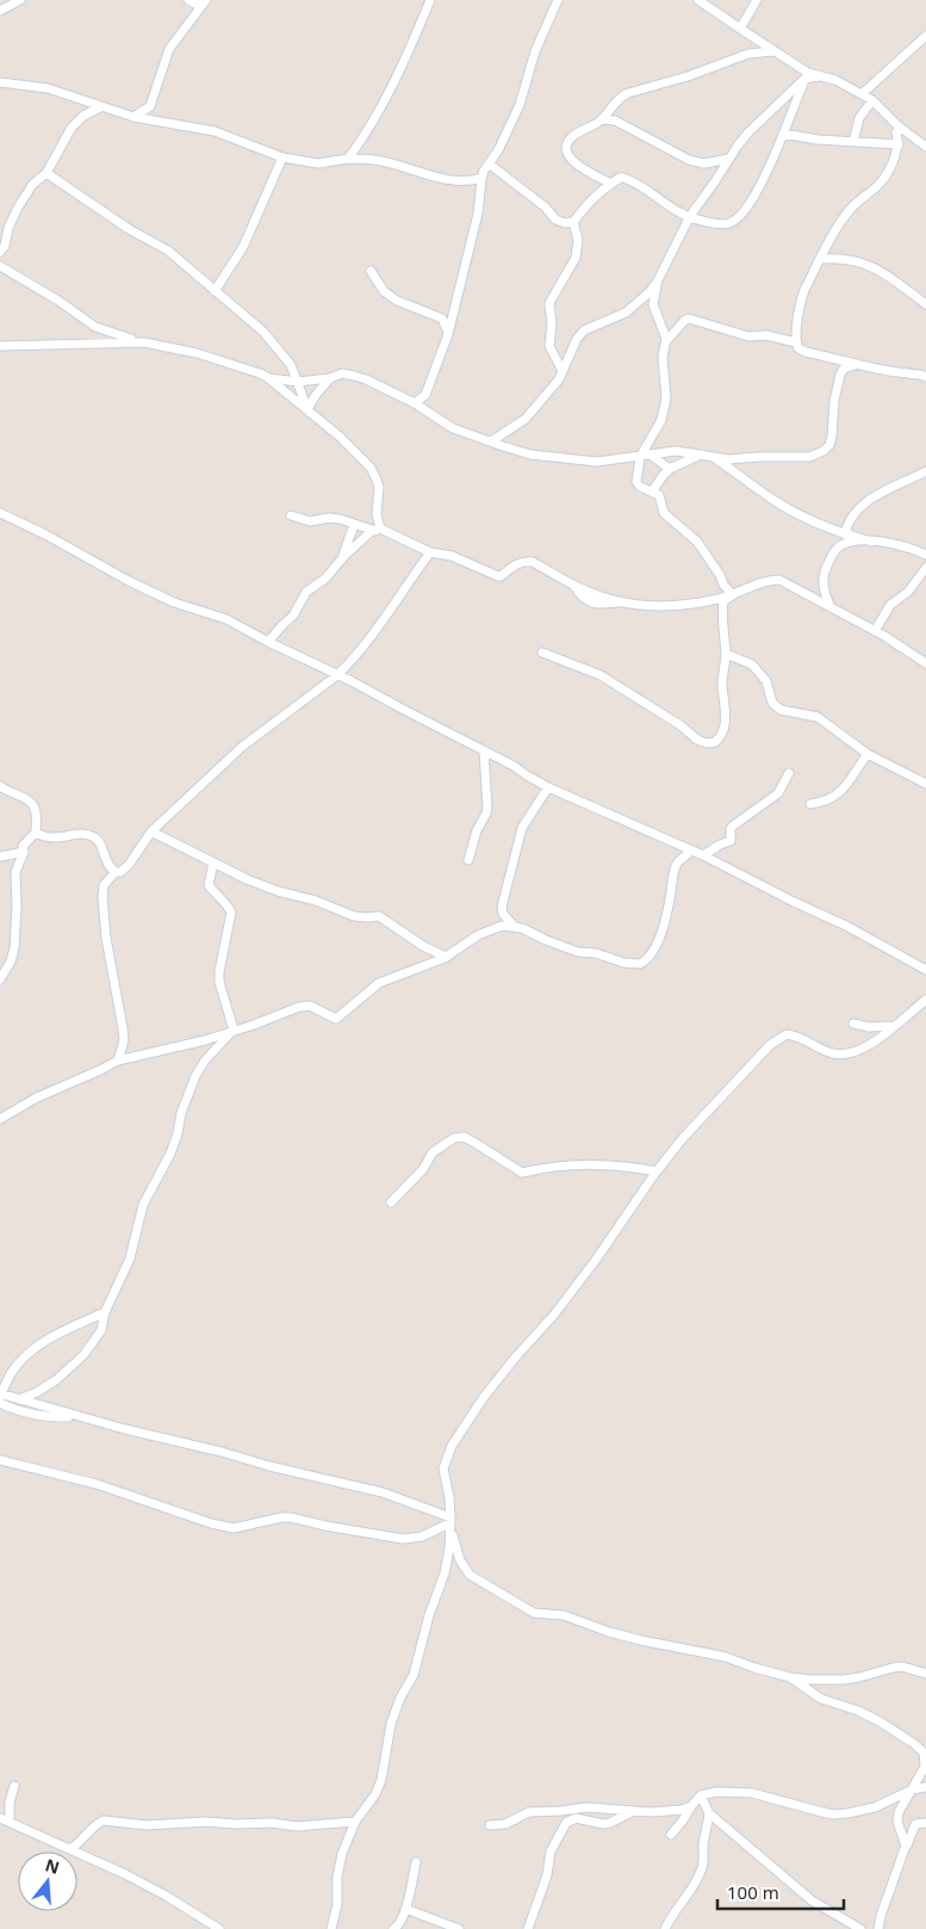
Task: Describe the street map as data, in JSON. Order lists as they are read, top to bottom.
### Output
{
  "scale_bar": "100 m",
  "north": "top"
}
